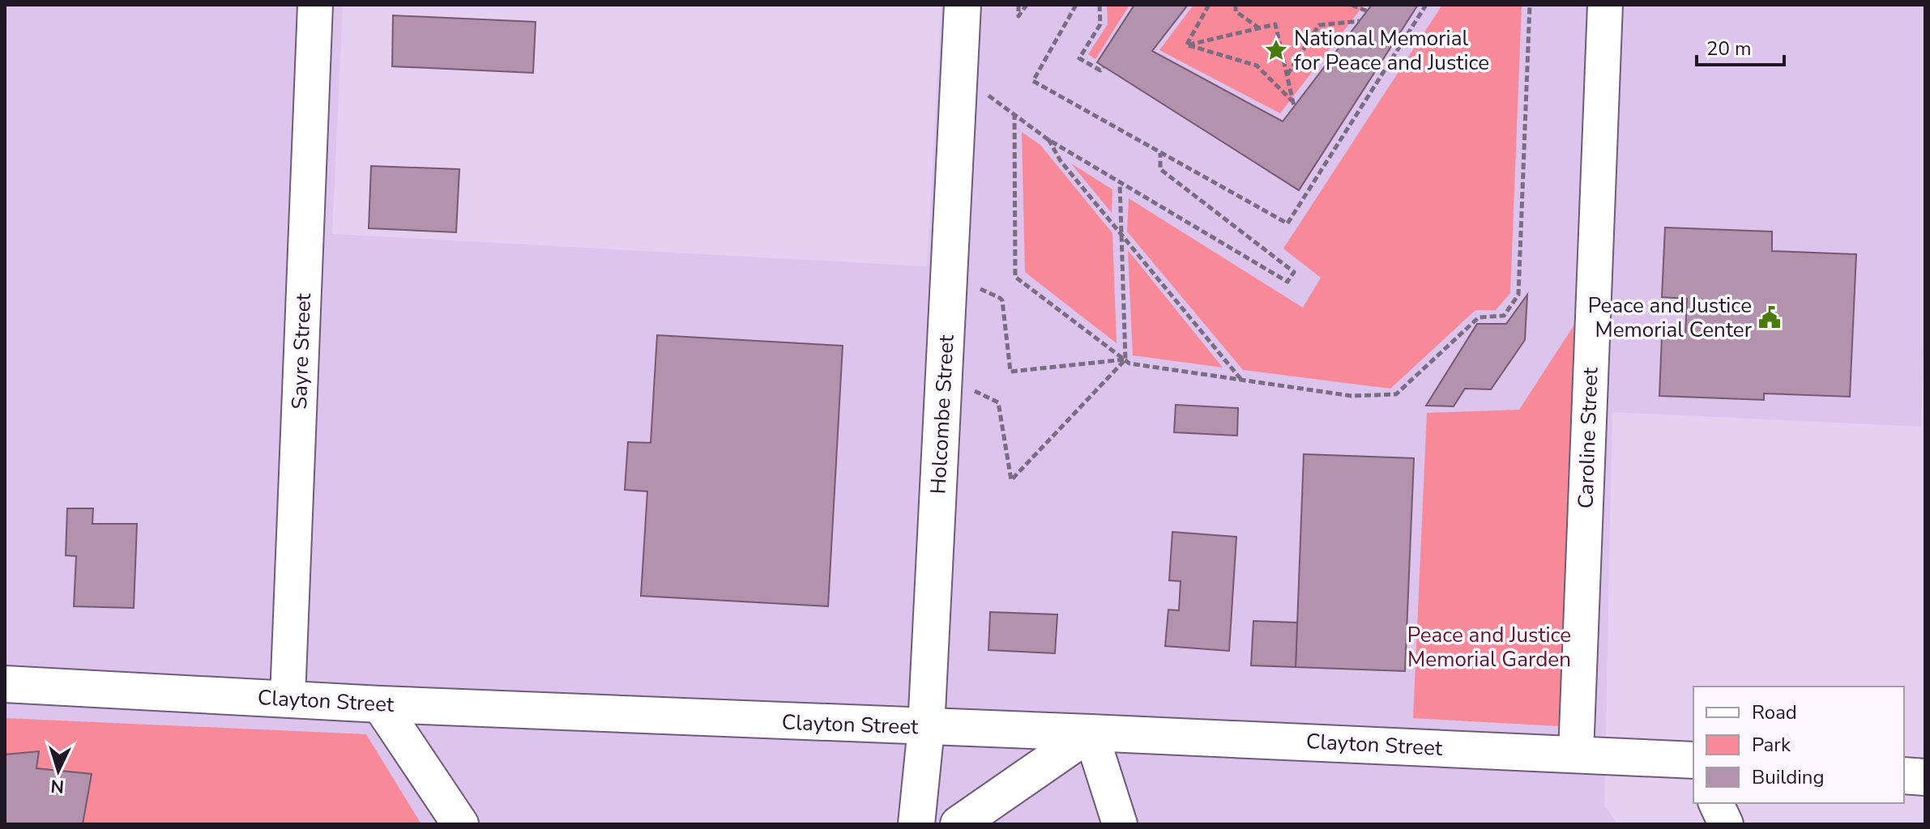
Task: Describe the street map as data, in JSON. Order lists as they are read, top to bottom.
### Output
{
  "streets": {
    "street": [
      "Sayre Street",
      "Holcombe Street",
      "Caroline Street",
      "Clayton Street"
    ]
  },
  "crossings": [
    ["Sayre Street", "Clayton Street"],
    ["Holcombe Street", "Clayton Street"],
    ["Caroline Street", "Clayton Street"]
  ],
  "parks": ["Peace and Justice Memorial Garden"],
  "places": {
    "place": ["National Memorial for Peace and Justice"],
    "public building": ["Peace and Justice Memorial Center"]
  },
  "legend": ["Road", "Park", "Building"],
  "scale_bar": "20 m",
  "north": "bottom"
}
